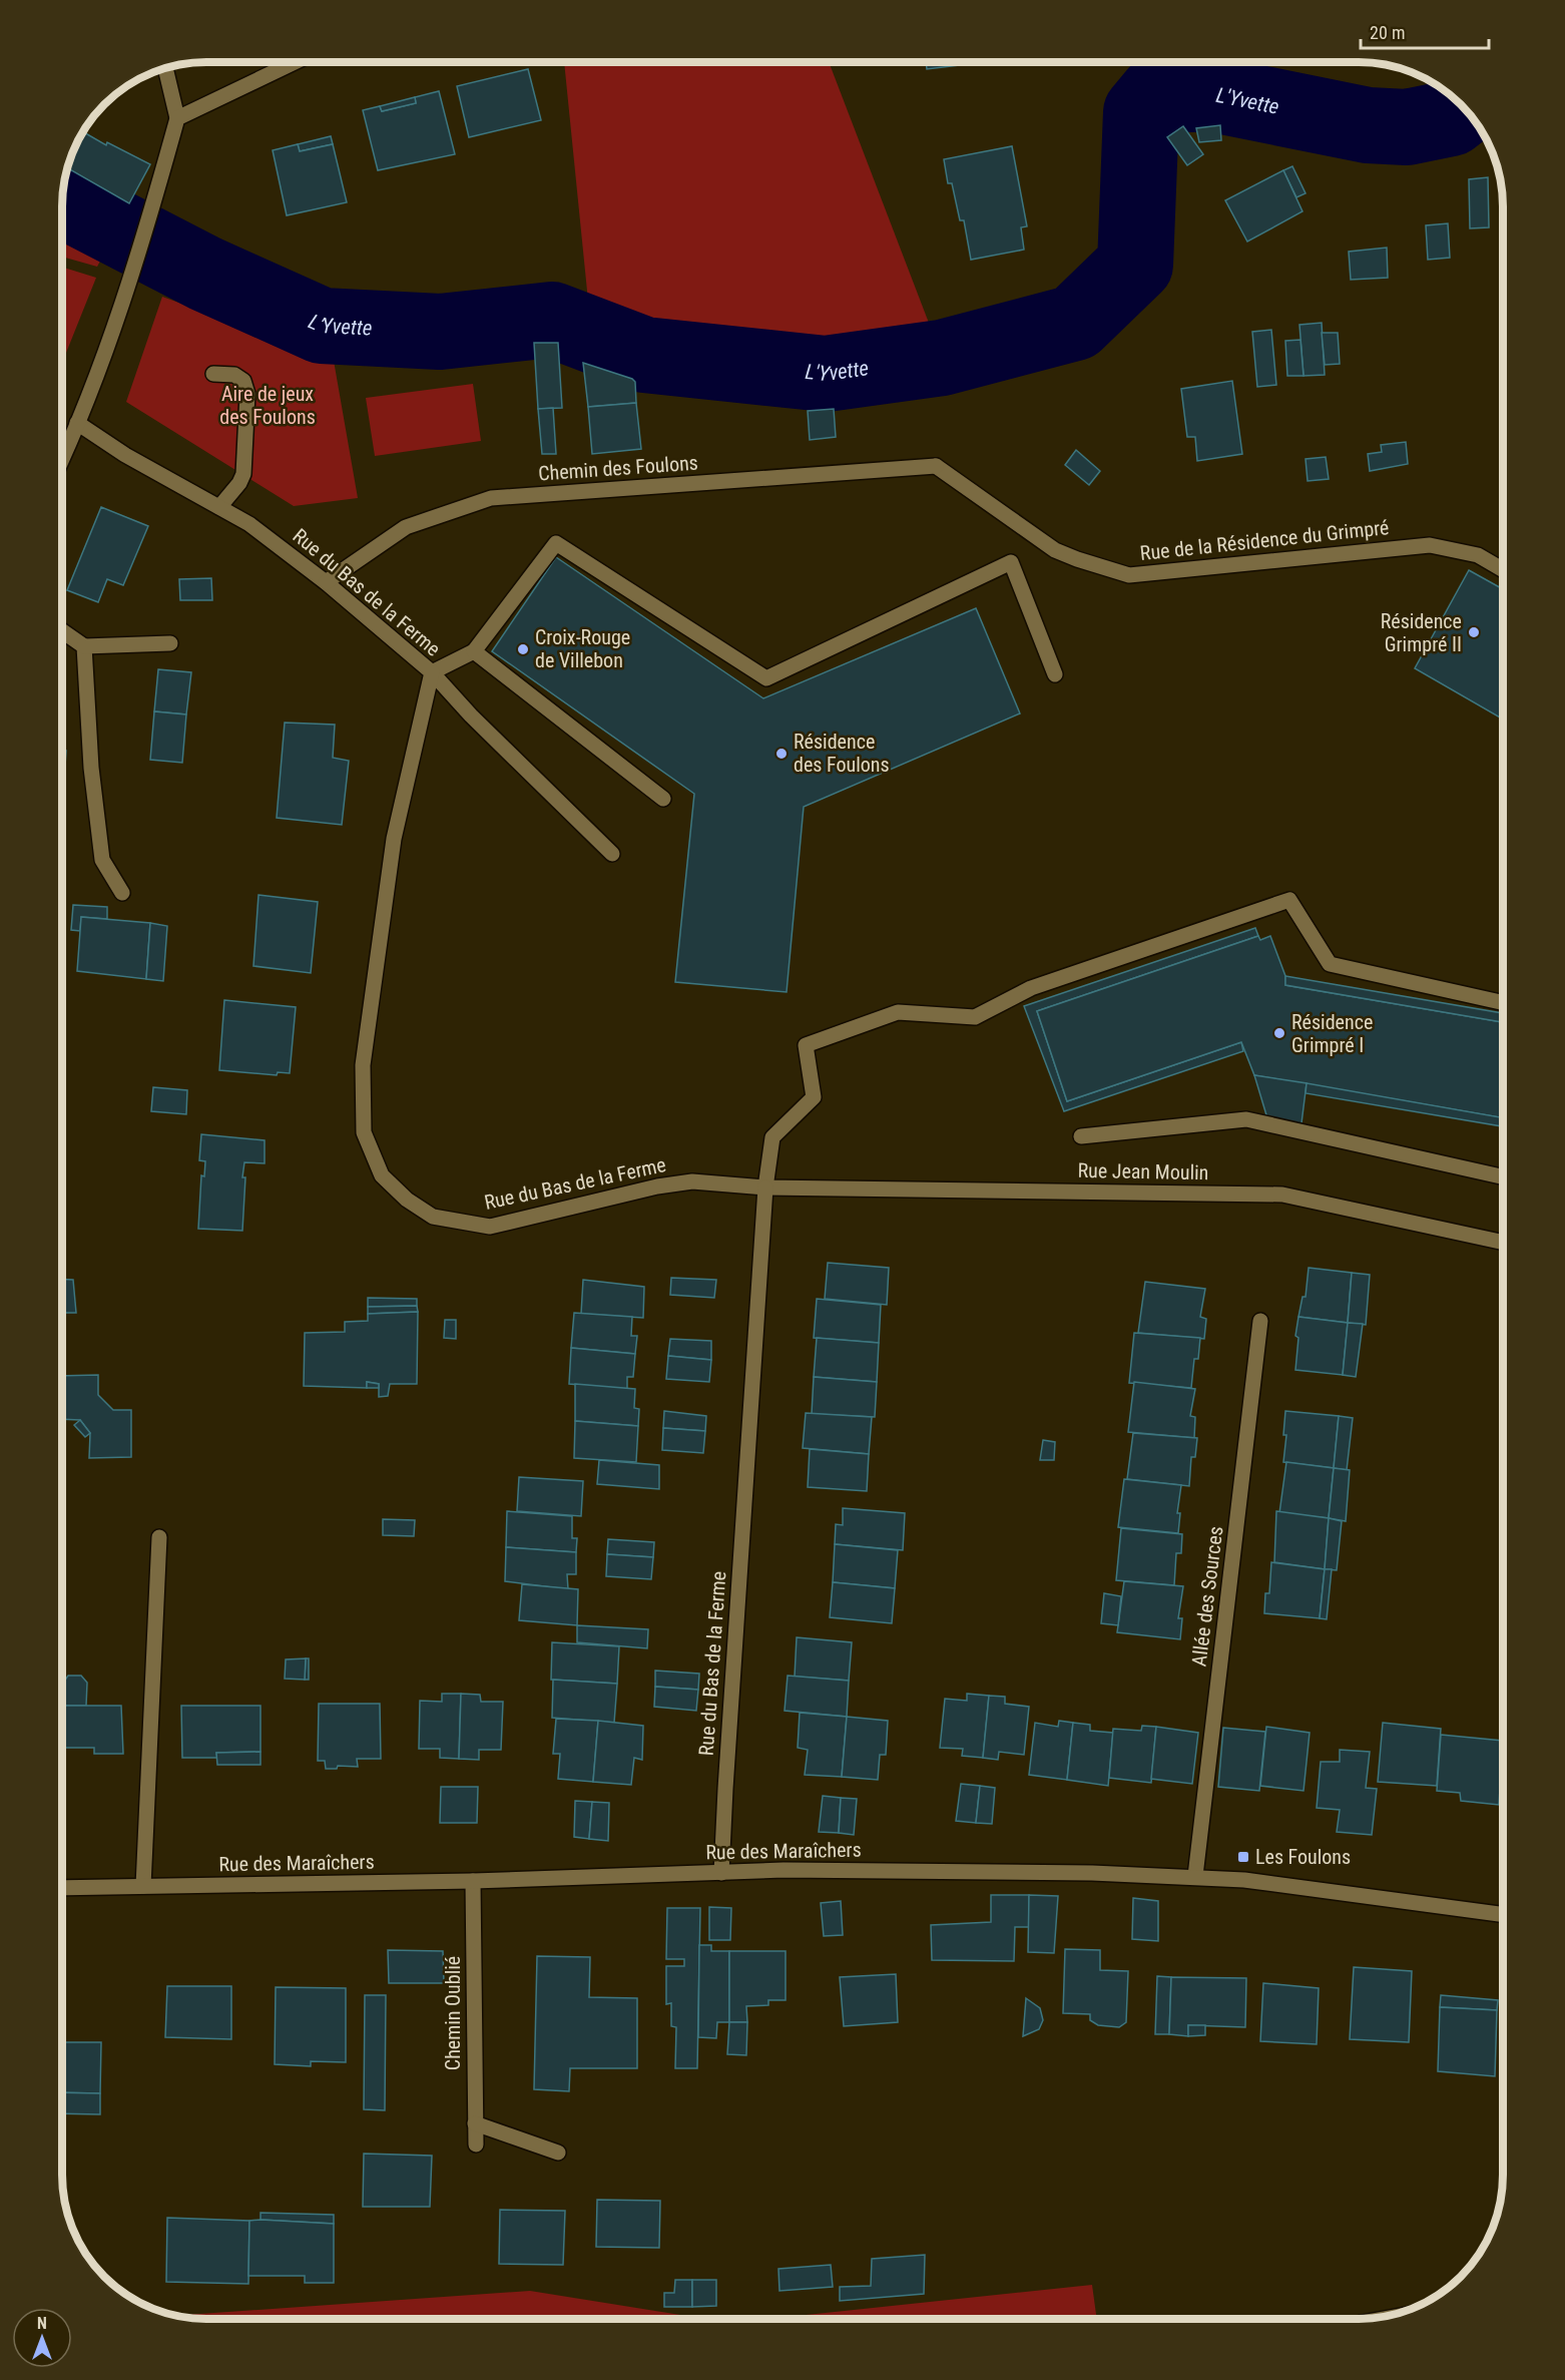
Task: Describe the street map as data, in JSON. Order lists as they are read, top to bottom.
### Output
{
  "streets": {
    "street": [
      "Chemin des Foulons",
      "Rue de la Résidence du Grimpré",
      "Rue du Bas de la Ferme",
      "Rue Jean Moulin",
      "Allée des Sources",
      "Rue des Maraîchers",
      "Chemin Oublié"
    ]
  },
  "crossings": [
    ["Chemin des Foulons", "Rue de la Résidence du Grimpré"],
    ["Chemin des Foulons", "Rue du Bas de la Ferme"],
    ["Rue du Bas de la Ferme", "Rue Jean Moulin"],
    ["Rue du Bas de la Ferme", "Rue des Maraîchers"],
    ["Allée des Sources", "Rue des Maraîchers"],
    ["Rue des Maraîchers", "Chemin Oublié"]
  ],
  "water": ["L'Yvette"],
  "parks": ["Aire de jeux des Foulons"],
  "places": {
    "other": [
      "Résidence Grimpré II",
      "Croix-Rouge de Villebon",
      "Résidence des Foulons",
      "Résidence Grimpré I"
    ],
    "transit": ["Les Foulons"]
  },
  "scale_bar": "20 m",
  "north": "top"
}
